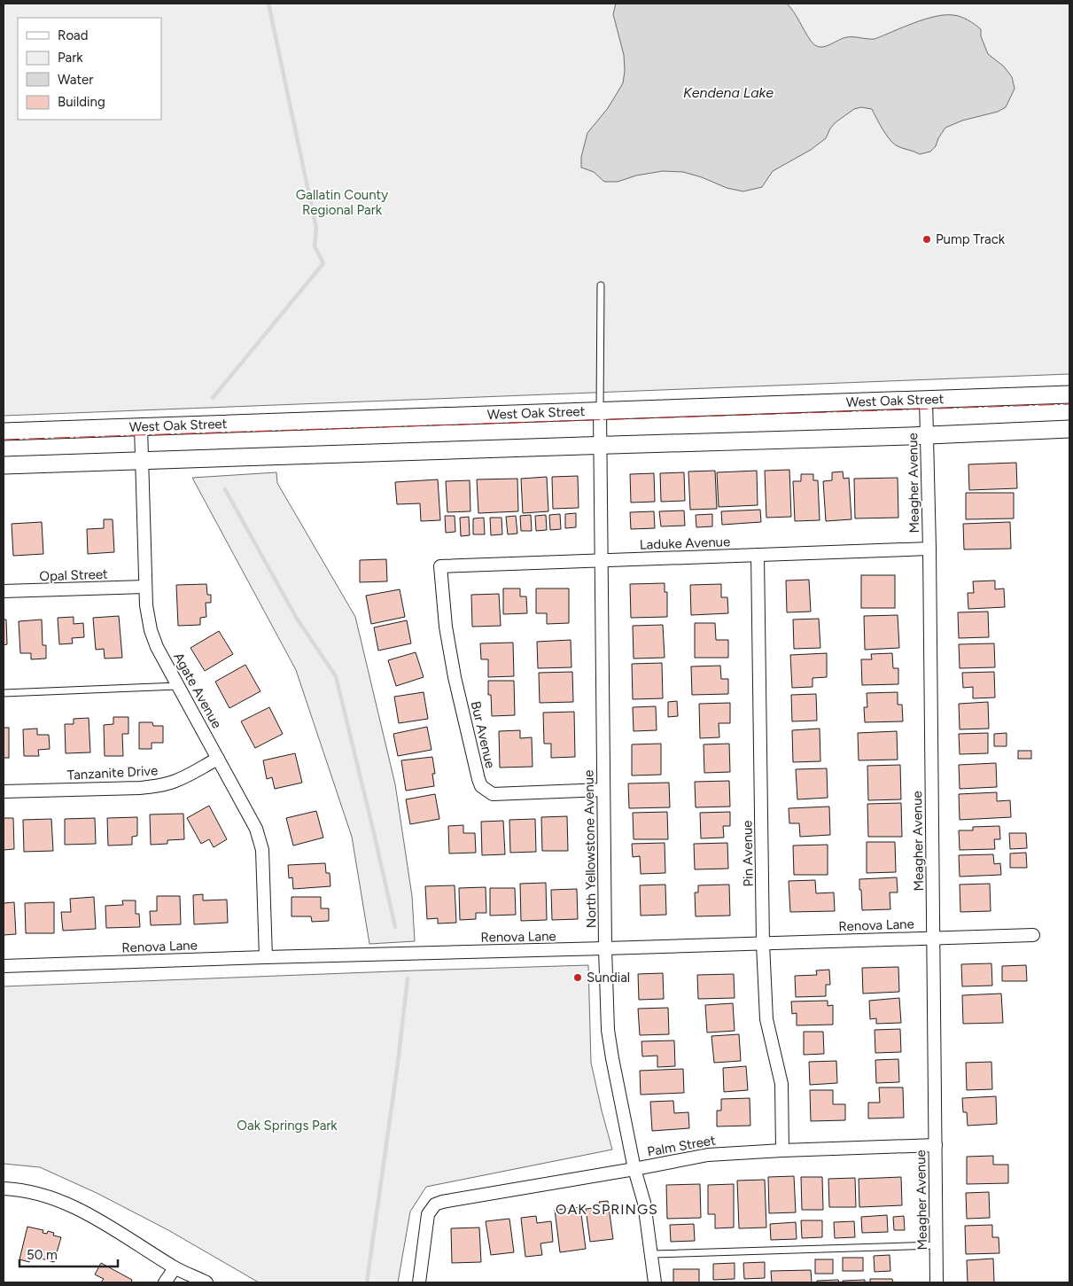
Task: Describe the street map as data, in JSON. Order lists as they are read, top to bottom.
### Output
{
  "streets": {
    "main road": ["West Oak Street"],
    "street": [
      "Meagher Avenue",
      "Laduke Avenue",
      "Opal Street",
      "Agate Avenue",
      "Bur Avenue",
      "Tanzanite Drive",
      "North Yellowstone Avenue",
      "Pin Avenue",
      "Renova Lane",
      "Palm Street"
    ]
  },
  "crossings": [
    ["West Oak Street", "Meagher Avenue"],
    ["West Oak Street", "Agate Avenue"],
    ["West Oak Street", "North Yellowstone Avenue"],
    ["Meagher Avenue", "Laduke Avenue"],
    ["Meagher Avenue", "Renova Lane"],
    ["Meagher Avenue", "Palm Street"],
    ["Laduke Avenue", "Bur Avenue"],
    ["Laduke Avenue", "North Yellowstone Avenue"],
    ["Laduke Avenue", "Pin Avenue"],
    ["Opal Street", "Agate Avenue"],
    ["Agate Avenue", "Tanzanite Drive"],
    ["Agate Avenue", "Renova Lane"],
    ["Bur Avenue", "North Yellowstone Avenue"],
    ["North Yellowstone Avenue", "Renova Lane"],
    ["North Yellowstone Avenue", "Palm Street"],
    ["Pin Avenue", "Renova Lane"],
    ["Pin Avenue", "Palm Street"]
  ],
  "districts": ["OAK SPRINGS"],
  "water": ["Kendena Lake"],
  "parks": ["Gallatin County Regional Park", "Oak Springs Park"],
  "places": ["Pump Track", "Sundial"],
  "legend": [
    "Road",
    "Park",
    "Water",
    "Building"
  ],
  "scale_bar": "50 m"
}
